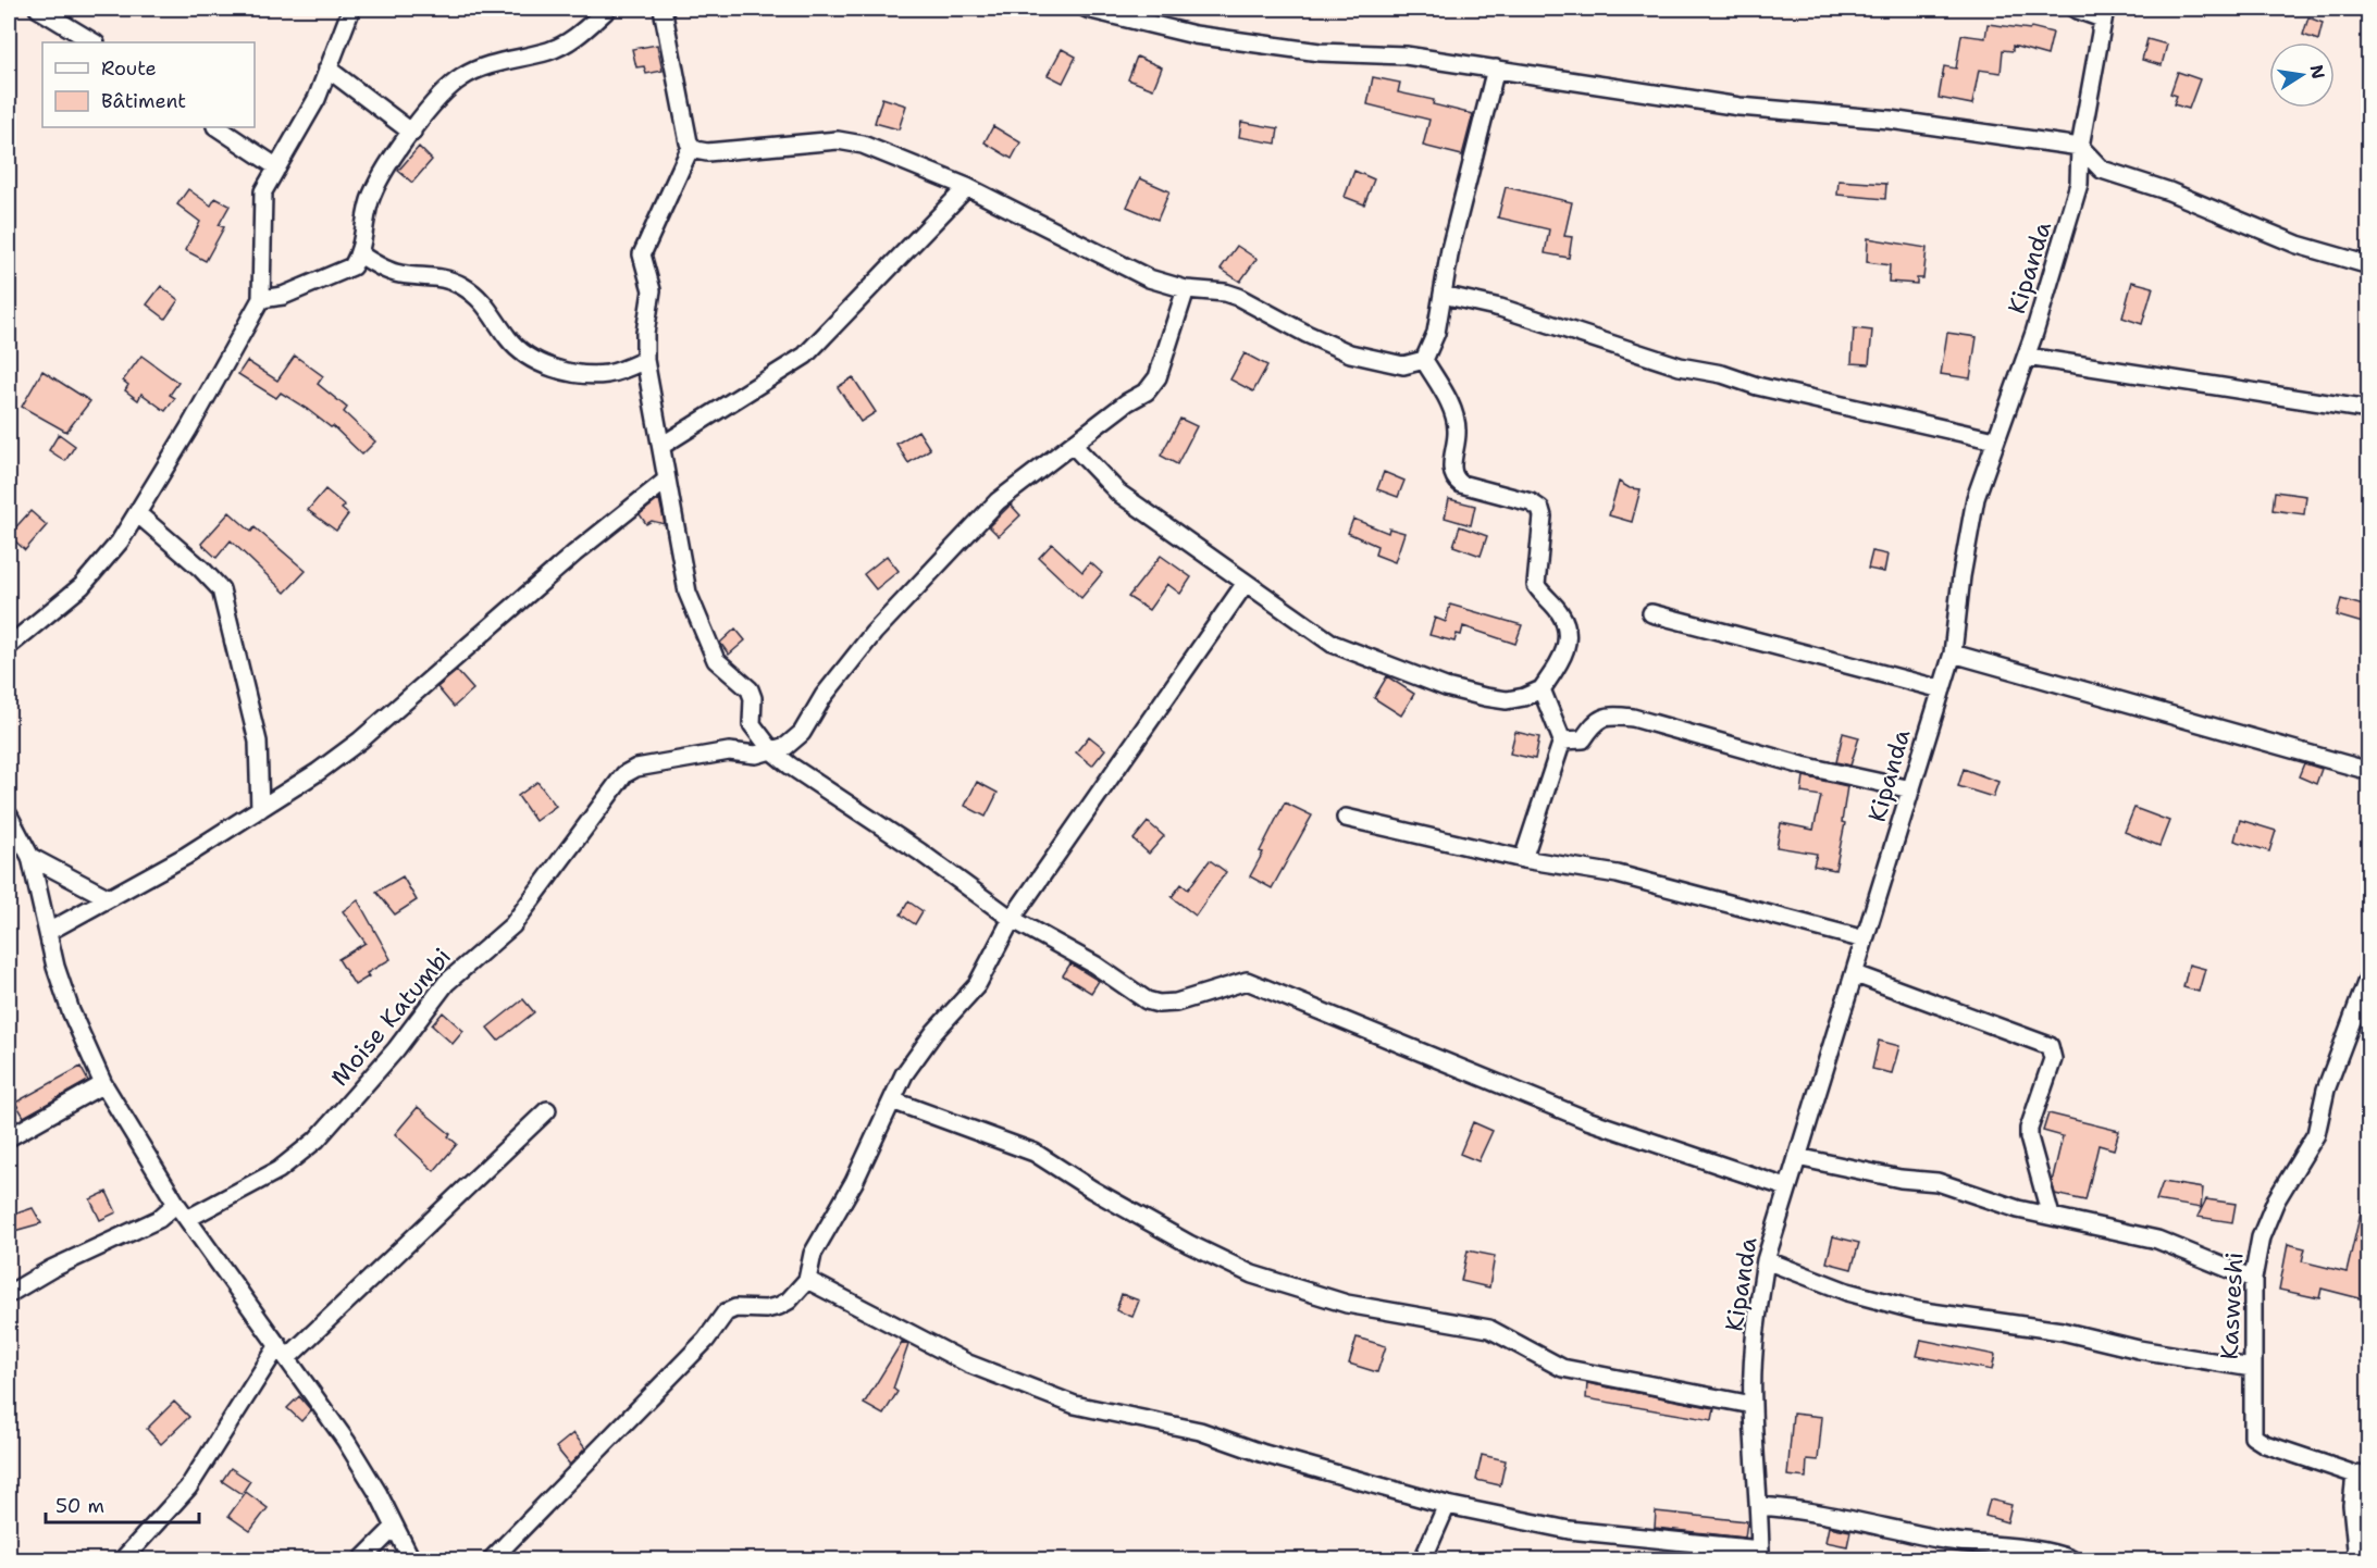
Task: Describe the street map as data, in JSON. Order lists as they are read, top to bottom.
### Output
{
  "streets": {
    "street": ["Kipanda", "Moise Katumbi", "Kasweshi"]
  },
  "legend": ["Route", "Bâtiment"],
  "scale_bar": "50 m",
  "north": "right"
}
